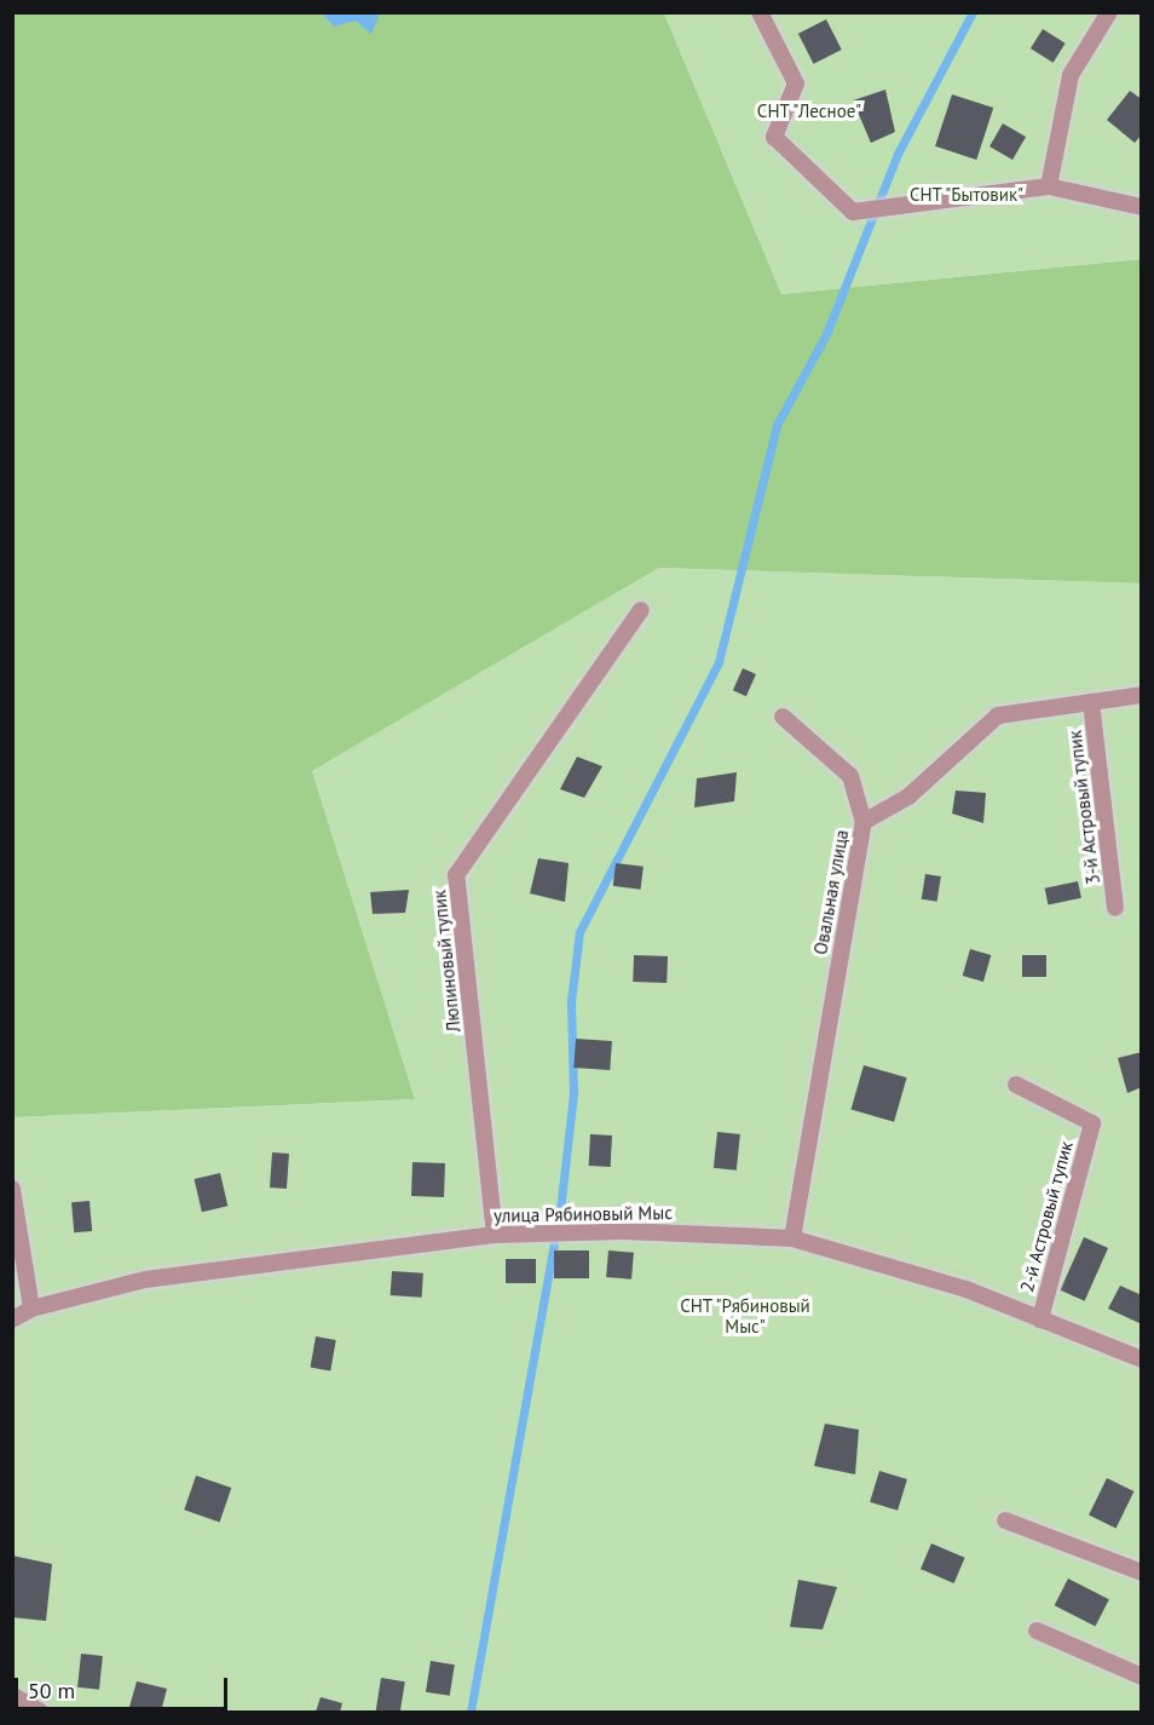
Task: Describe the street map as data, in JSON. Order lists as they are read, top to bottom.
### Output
{
  "streets": {
    "lane": [
      "3-й Астровый тупик",
      "Овальная улица",
      "Люпиновый тупик",
      "улица Рябиновый Мыс",
      "2-й Астровый тупик"
    ]
  },
  "crossings": [
    ["3-й Астровый тупик", "Овальная улица"],
    ["Овальная улица", "улица Рябиновый Мыс"],
    ["Люпиновый тупик", "улица Рябиновый Мыс"],
    ["улица Рябиновый Мыс", "2-й Астровый тупик"]
  ],
  "parks": ["СНТ \"Лесное\"", "СНТ \"Бытовик\"", "СНТ \"Рябиновый Мыс\""],
  "scale_bar": "50 m"
}
